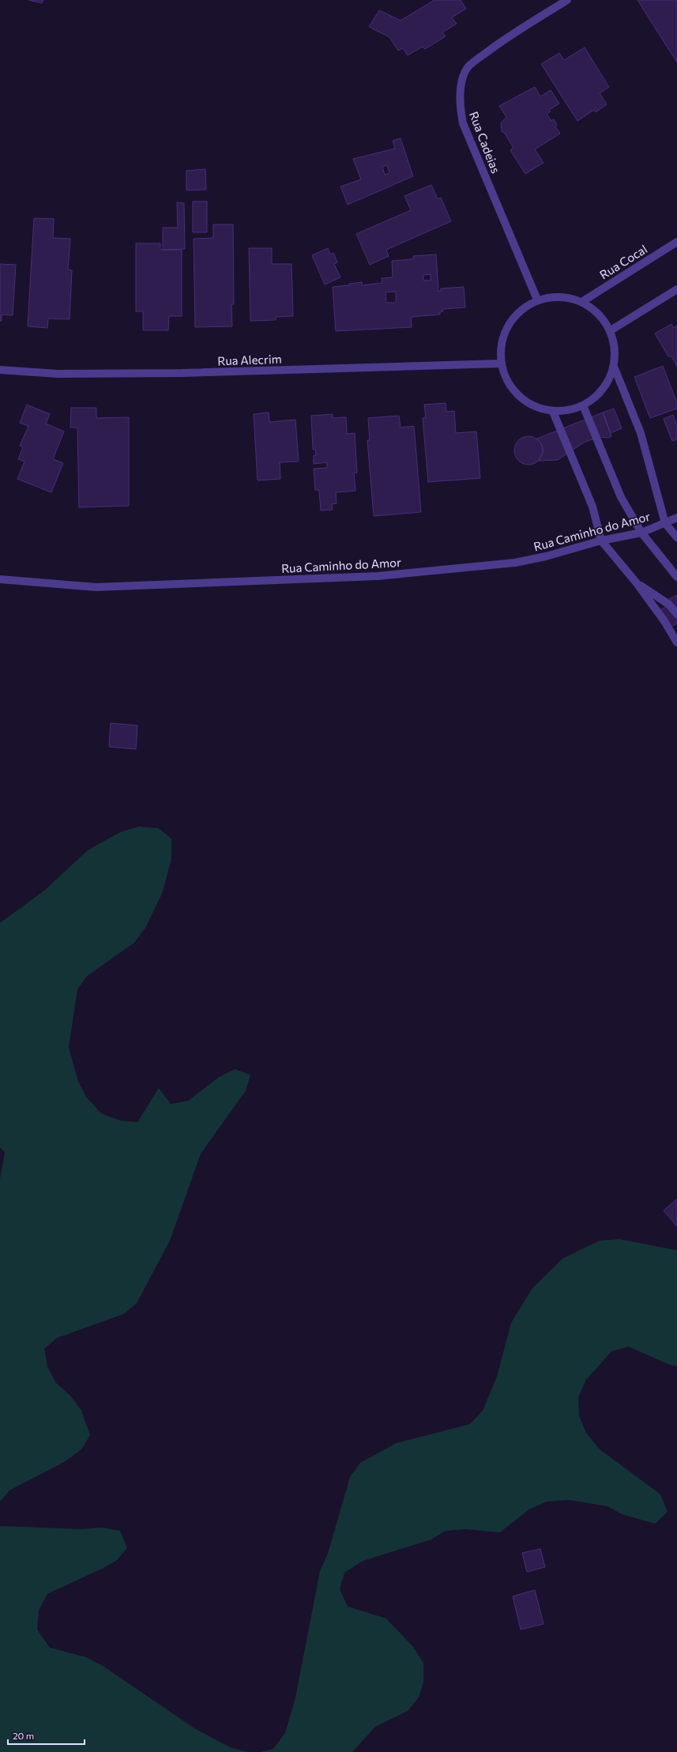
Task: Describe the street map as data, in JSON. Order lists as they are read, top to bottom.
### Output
{
  "streets": {
    "street": [
      "Rua Cadeias",
      "Rua Cocal",
      "Rua Alecrim",
      "Rua Caminho do Amor"
    ]
  },
  "scale_bar": "20 m"
}
